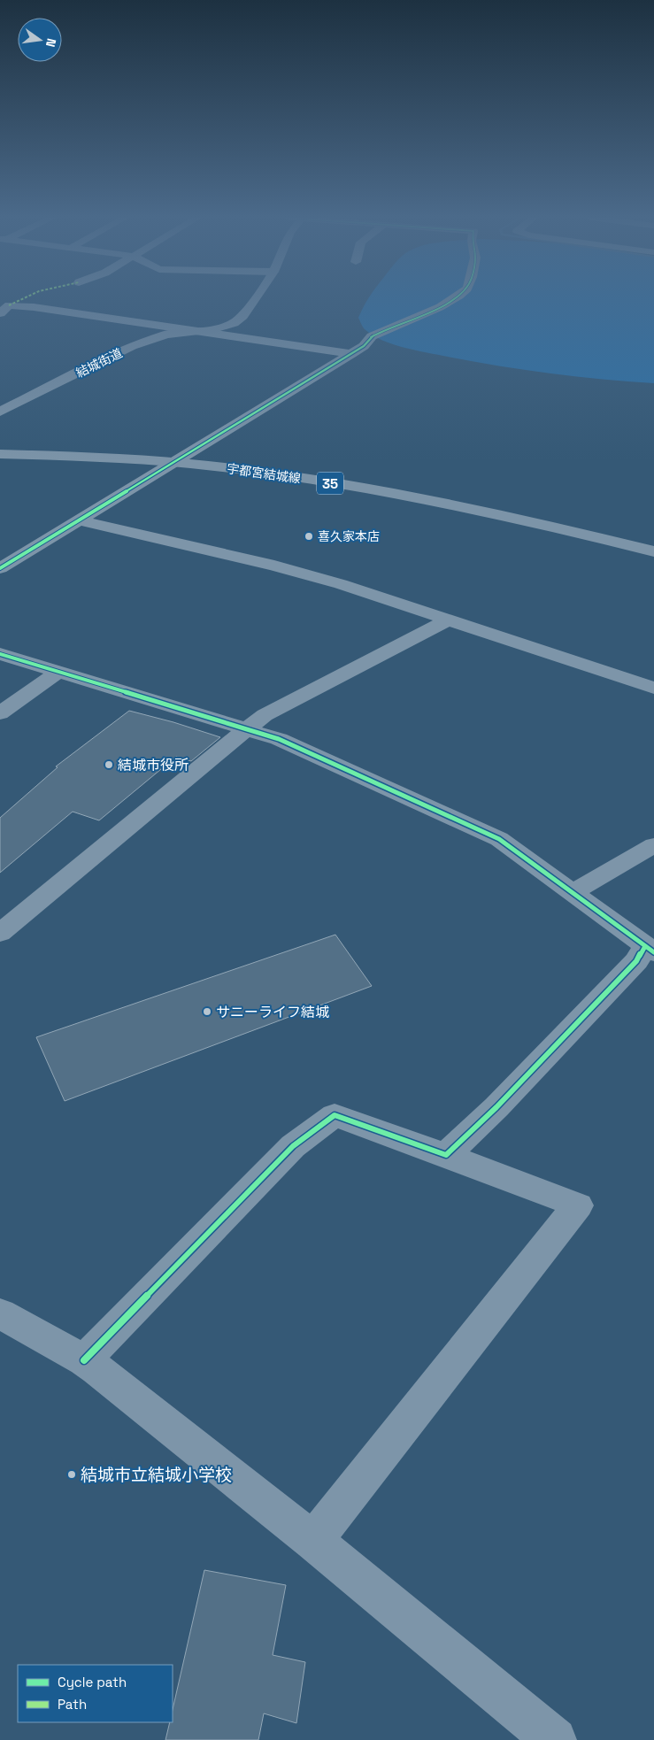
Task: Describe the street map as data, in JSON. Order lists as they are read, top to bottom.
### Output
{
  "streets": {
    "main road": ["結城街道", "宇都宮結城線", "35"]
  },
  "places": [
    "喜久家本店",
    "結城市役所",
    "サニーライフ結城",
    "結城市立結城小学校"
  ],
  "legend": ["Cycle path", "Path"],
  "north": "right"
}
